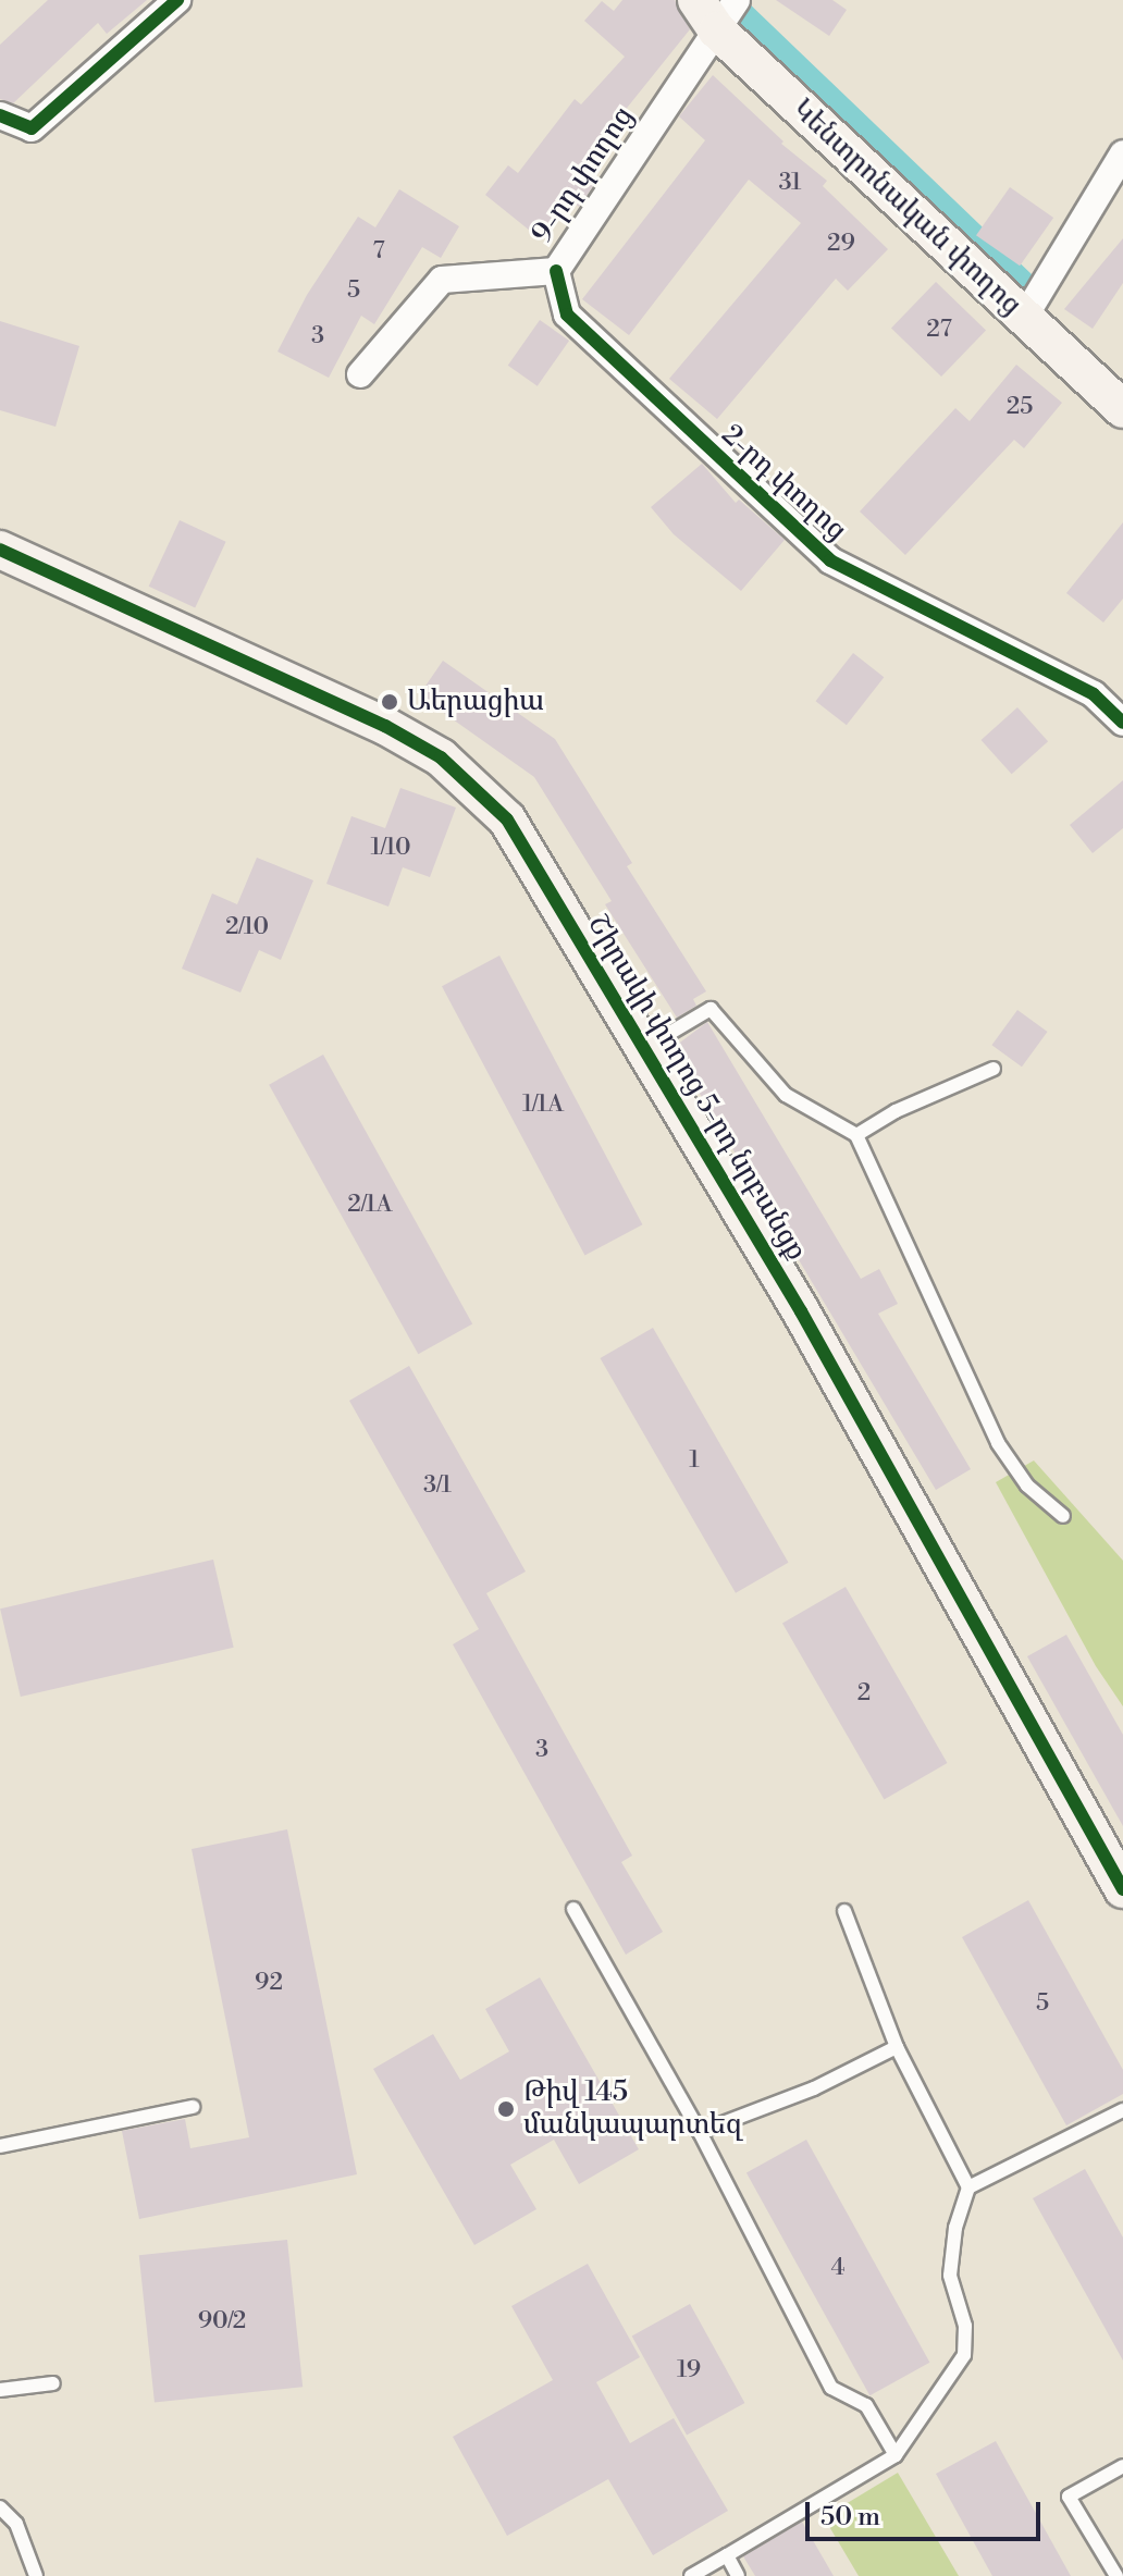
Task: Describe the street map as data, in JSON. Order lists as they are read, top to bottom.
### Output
{
  "streets": {
    "street": [
      "9-րդ փողոց",
      "Կենտրոնական փողոց",
      "2-րդ փողոց",
      "Շիրակի փողոց 5-րդ նրբանցք"
    ]
  },
  "crossings": [
    ["9-րդ փողոց", "Կենտրոնական փողոց"],
    ["9-րդ փողոց", "2-րդ փողոց"]
  ],
  "places": ["Աերացիա", "Թիվ 145 մանկապարտեզ"],
  "house_numbers": [
    "31",
    "29",
    "7",
    "5",
    "27",
    "3",
    "25",
    "1/10",
    "2/10",
    "1/1A",
    "2/1A",
    "1",
    "3/1",
    "2",
    "3",
    "92",
    "5",
    "4",
    "90/2",
    "19"
  ],
  "scale_bar": "50 m"
}
